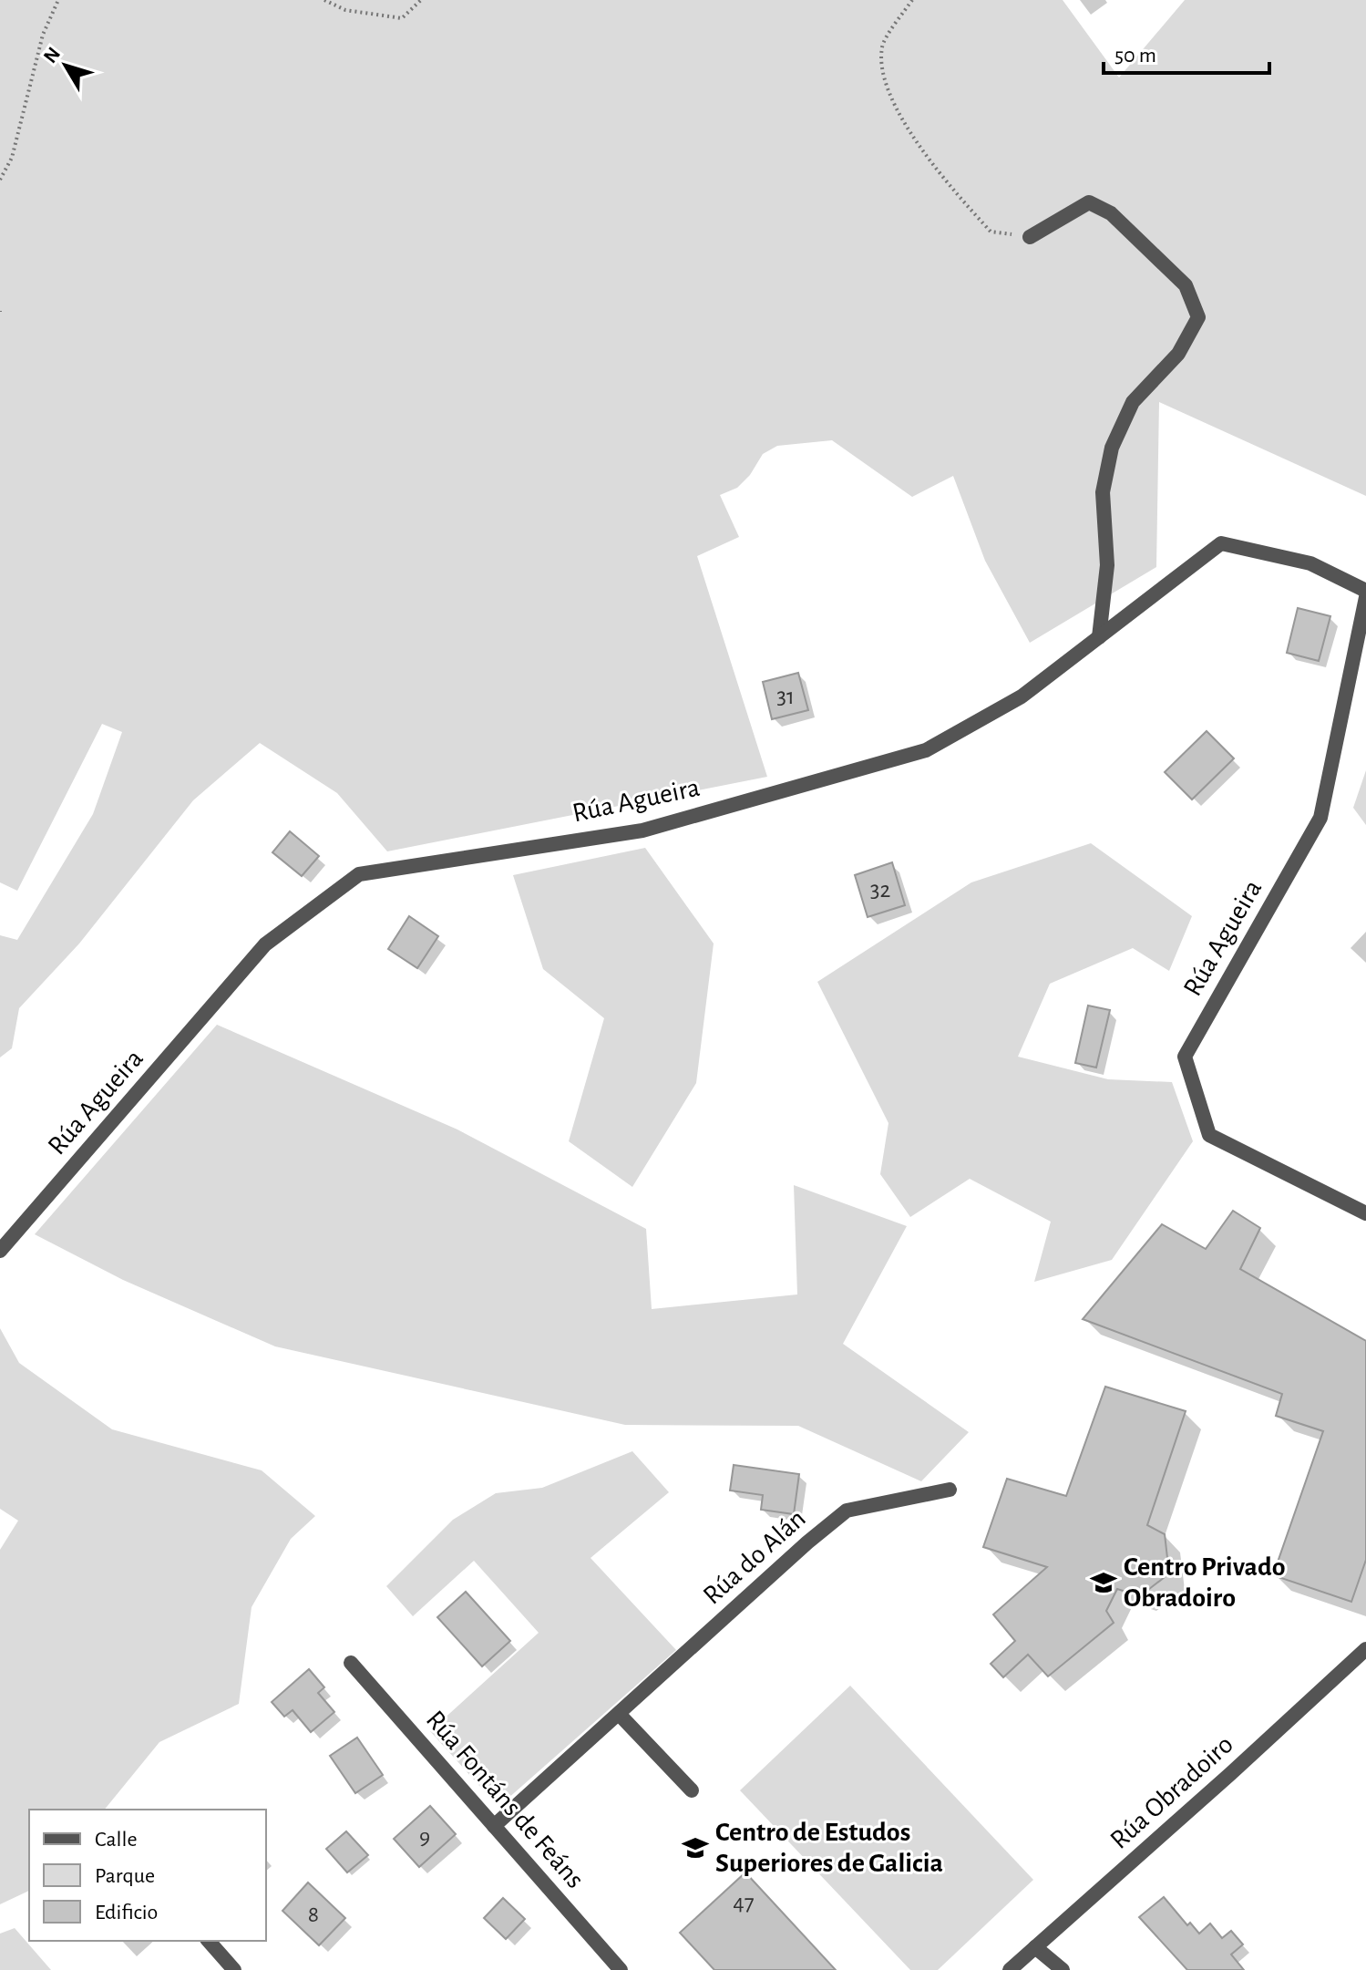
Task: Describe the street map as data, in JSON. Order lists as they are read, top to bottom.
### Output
{
  "streets": {
    "street": [
      "Rúa Agueira",
      "Rúa do Alán",
      "Rúa Obradoiro",
      "Rúa Fontáns de Feáns"
    ]
  },
  "crossings": [
    ["Rúa do Alán", "Rúa Fontáns de Feáns"]
  ],
  "places": {
    "school or university": ["Centro Privado Obradoiro", "Centro de Estudos Superiores de Galicia"]
  },
  "house_numbers": [
    "31",
    "32",
    "9",
    "47",
    "8"
  ],
  "legend": ["Calle", "Parque", "Edificio"],
  "scale_bar": "50 m",
  "north": "top left"
}
